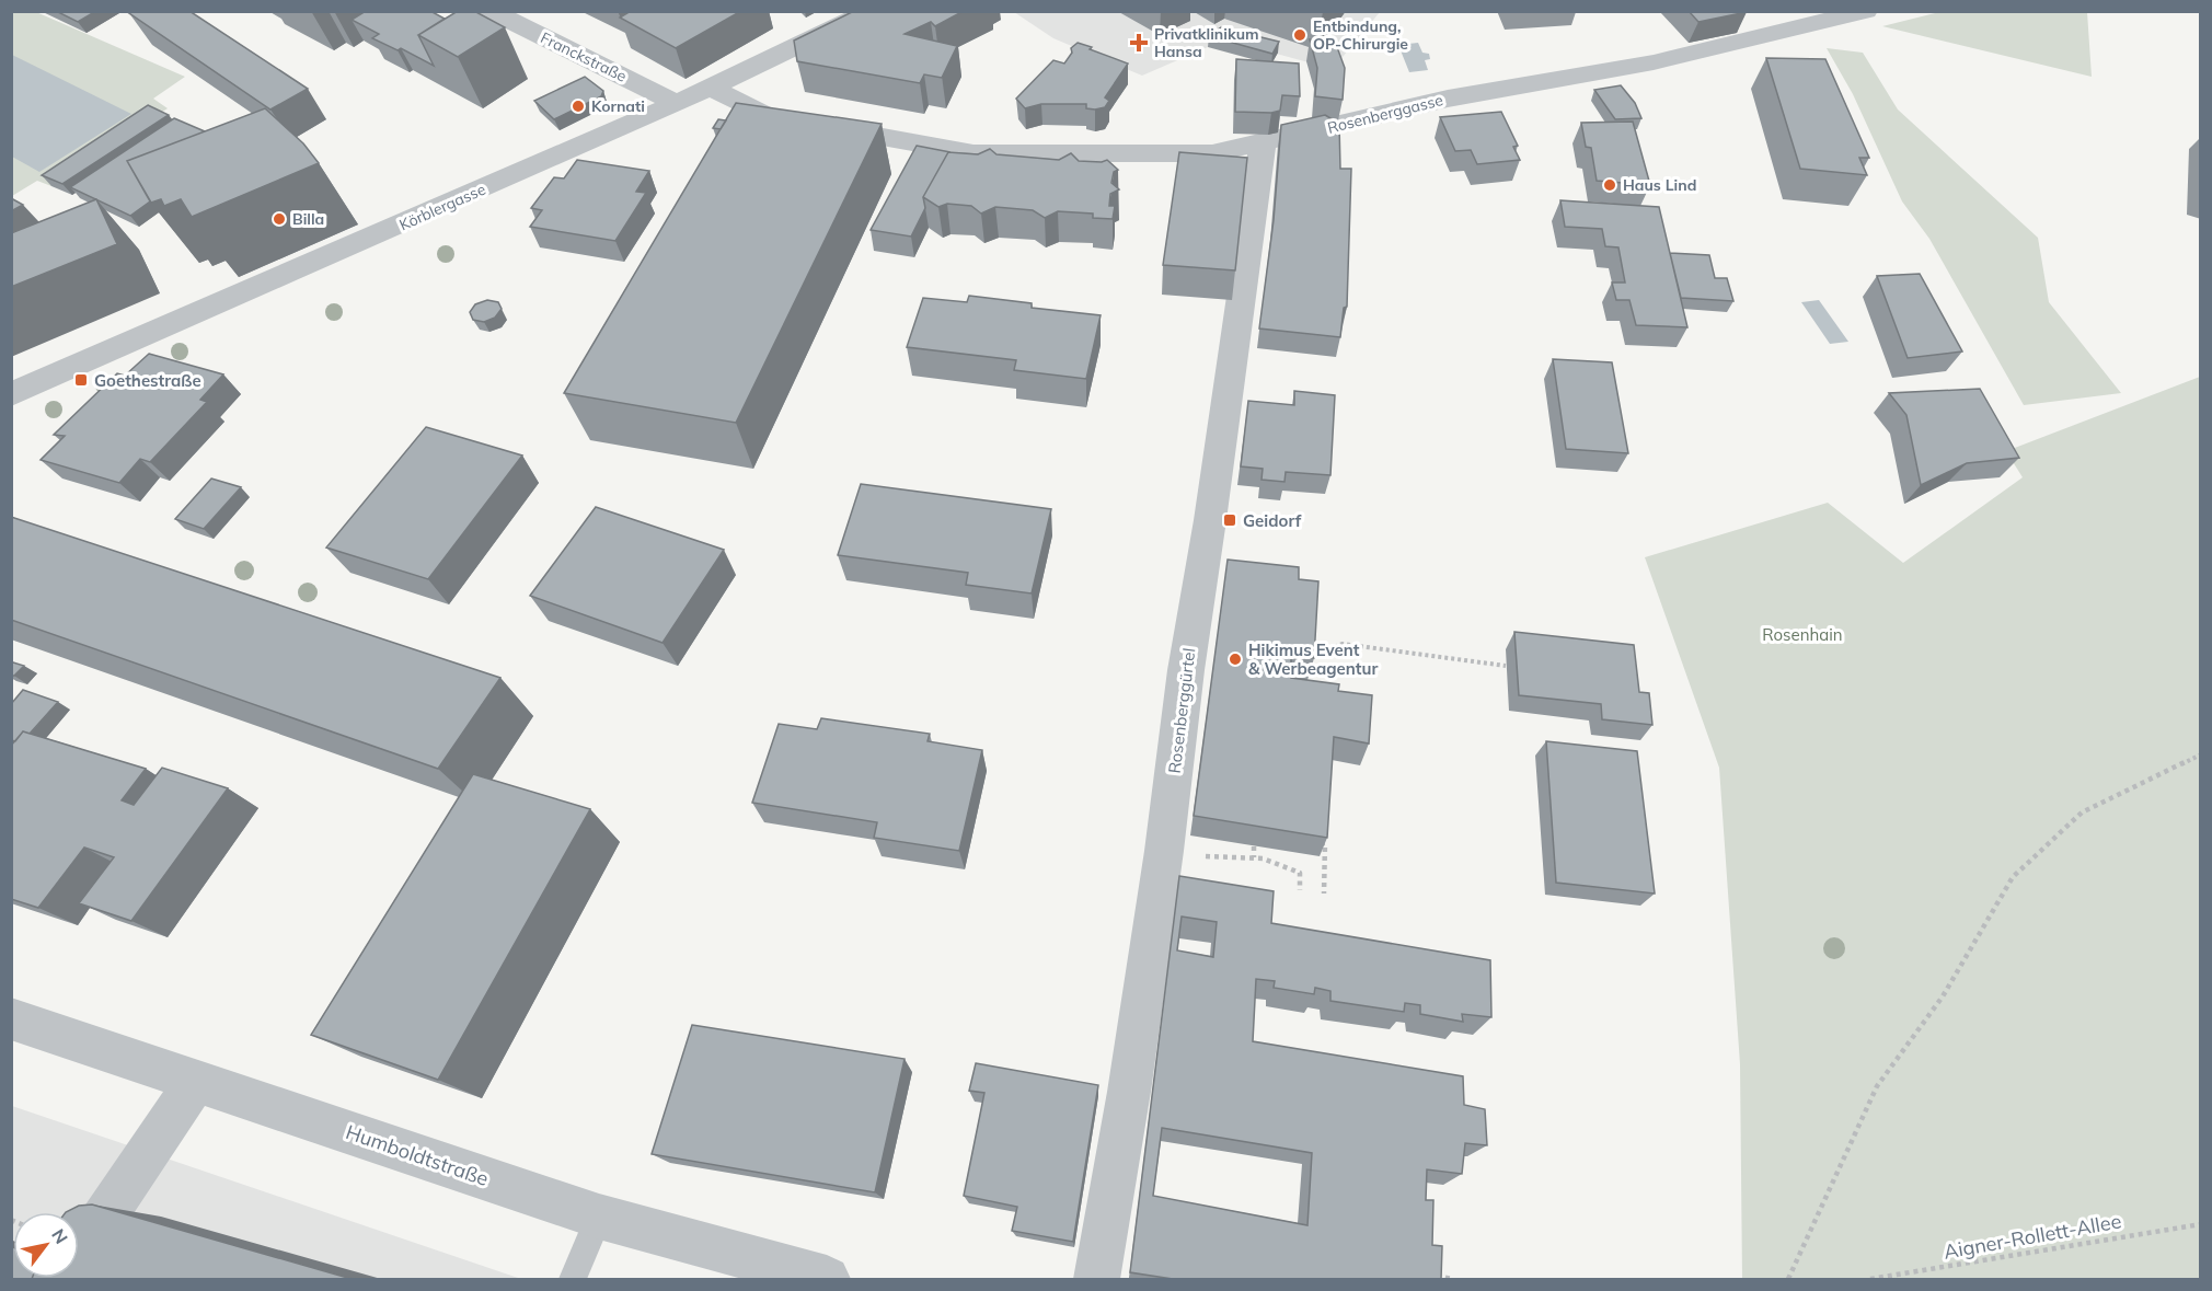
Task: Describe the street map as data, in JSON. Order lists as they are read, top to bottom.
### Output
{
  "streets": {
    "street": [
      "Franckstraße",
      "Rosenberggasse",
      "Körblergasse",
      "Rosenberggürtel",
      "Humboldtstraße"
    ],
    "path": ["Aigner-Rollett-Allee"]
  },
  "crossings": [
    ["Franckstraße", "Körblergasse"],
    ["Rosenberggasse", "Körblergasse"],
    ["Rosenberggasse", "Rosenberggürtel"]
  ],
  "parks": ["Rosenhain"],
  "places": {
    "other": [
      "Entbindung, OP-Chirurgie",
      "Kornati",
      "Haus Lind",
      "Billa",
      "Hikimus Event & Werbeagentur"
    ],
    "health": ["Privatklinikum Hansa"],
    "transit": ["Goethestraße", "Geidorf"]
  },
  "north": "top right"
}
